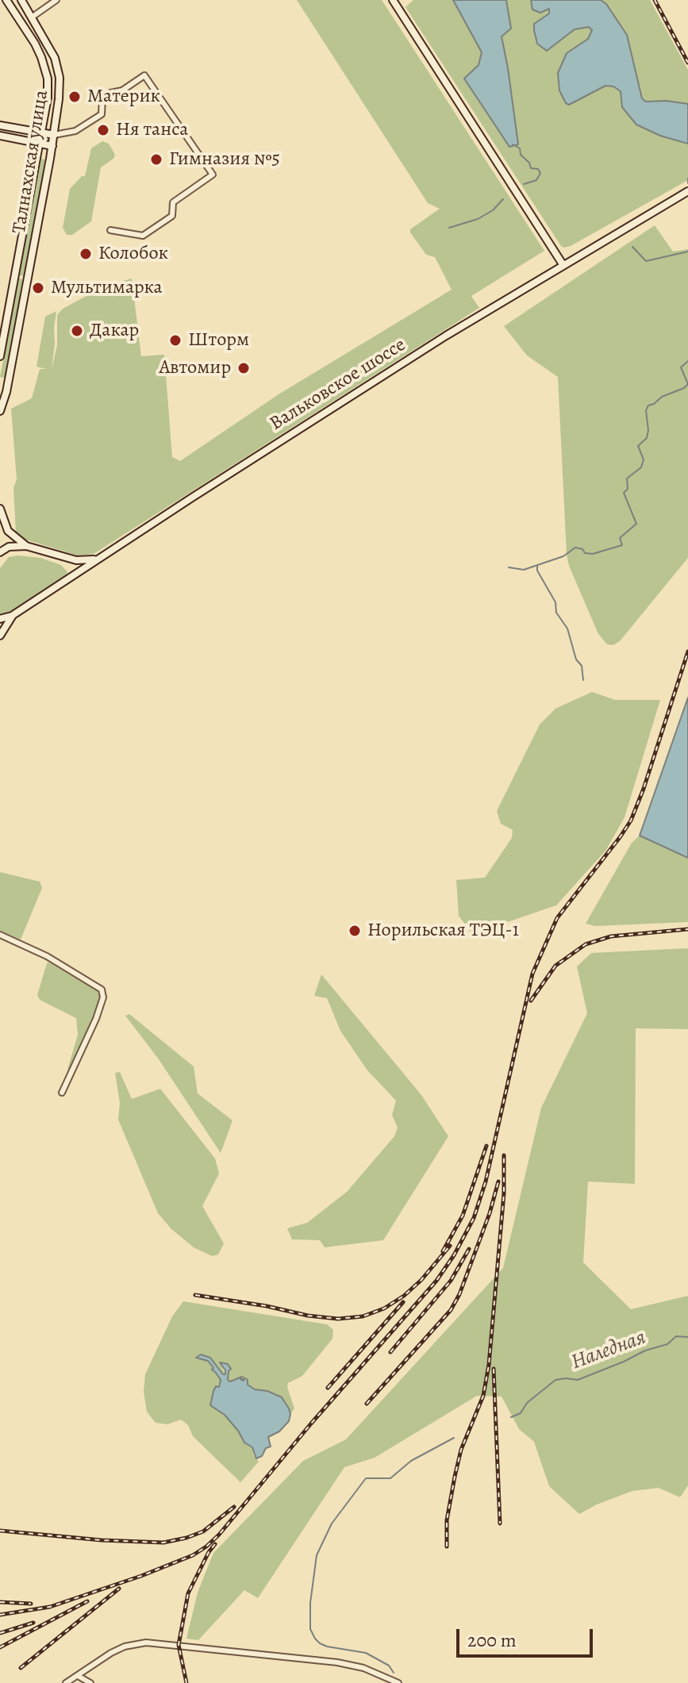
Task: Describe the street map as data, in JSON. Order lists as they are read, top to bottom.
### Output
{
  "streets": {
    "street": ["Талнахская улица", "Вальковское шоссе"]
  },
  "water": ["Наледная"],
  "places": [
    "Материк",
    "Ня танса",
    "Гимназия №5",
    "Колобок",
    "Мультимарка",
    "Дакар",
    "Шторм",
    "Автомир",
    "Норильская ТЭЦ-1"
  ],
  "scale_bar": "200 m"
}
